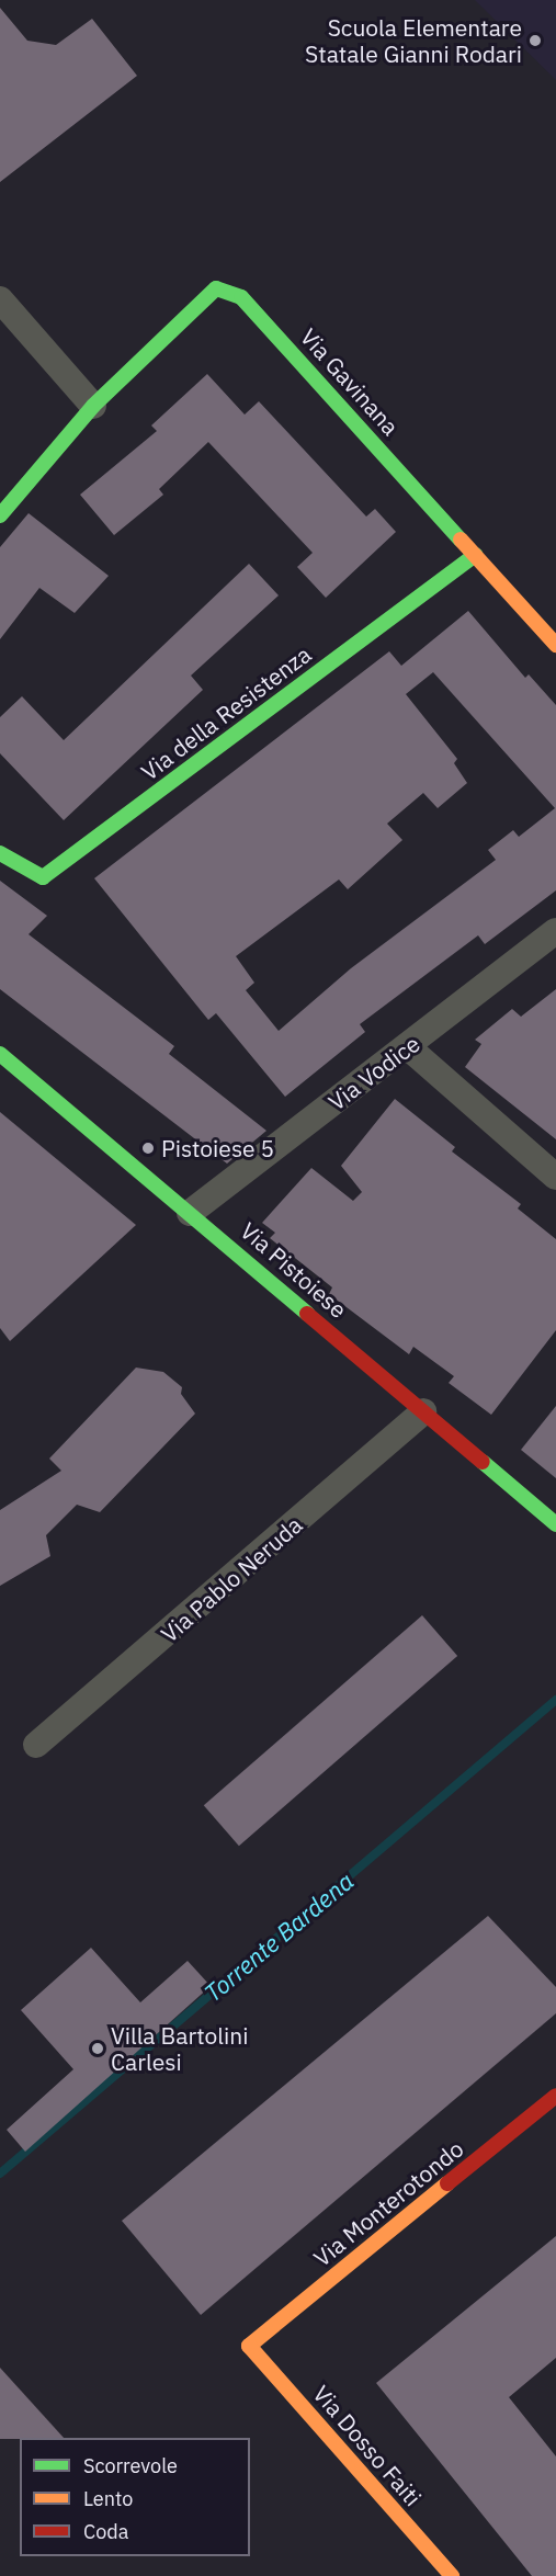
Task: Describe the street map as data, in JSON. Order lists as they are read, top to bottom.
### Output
{
  "streets": {
    "street": [
      "Via Gavinana",
      "Via della Resistenza",
      "Via Vodice",
      "Via Pistoiese",
      "Via Pablo Neruda",
      "Via Monterotondo",
      "Via Dosso Faiti"
    ]
  },
  "crossings": [
    ["Via Gavinana", "Via della Resistenza"],
    ["Via Vodice", "Via Pistoiese"],
    ["Via Pistoiese", "Via Pablo Neruda"],
    ["Via Monterotondo", "Via Dosso Faiti"]
  ],
  "water": ["Torrente Bardena"],
  "places": ["Scuola Elementare Statale Gianni Rodari", "Pistoiese 5", "Villa Bartolini Carlesi"],
  "legend": ["Scorrevole", "Lento", "Coda"]
}
